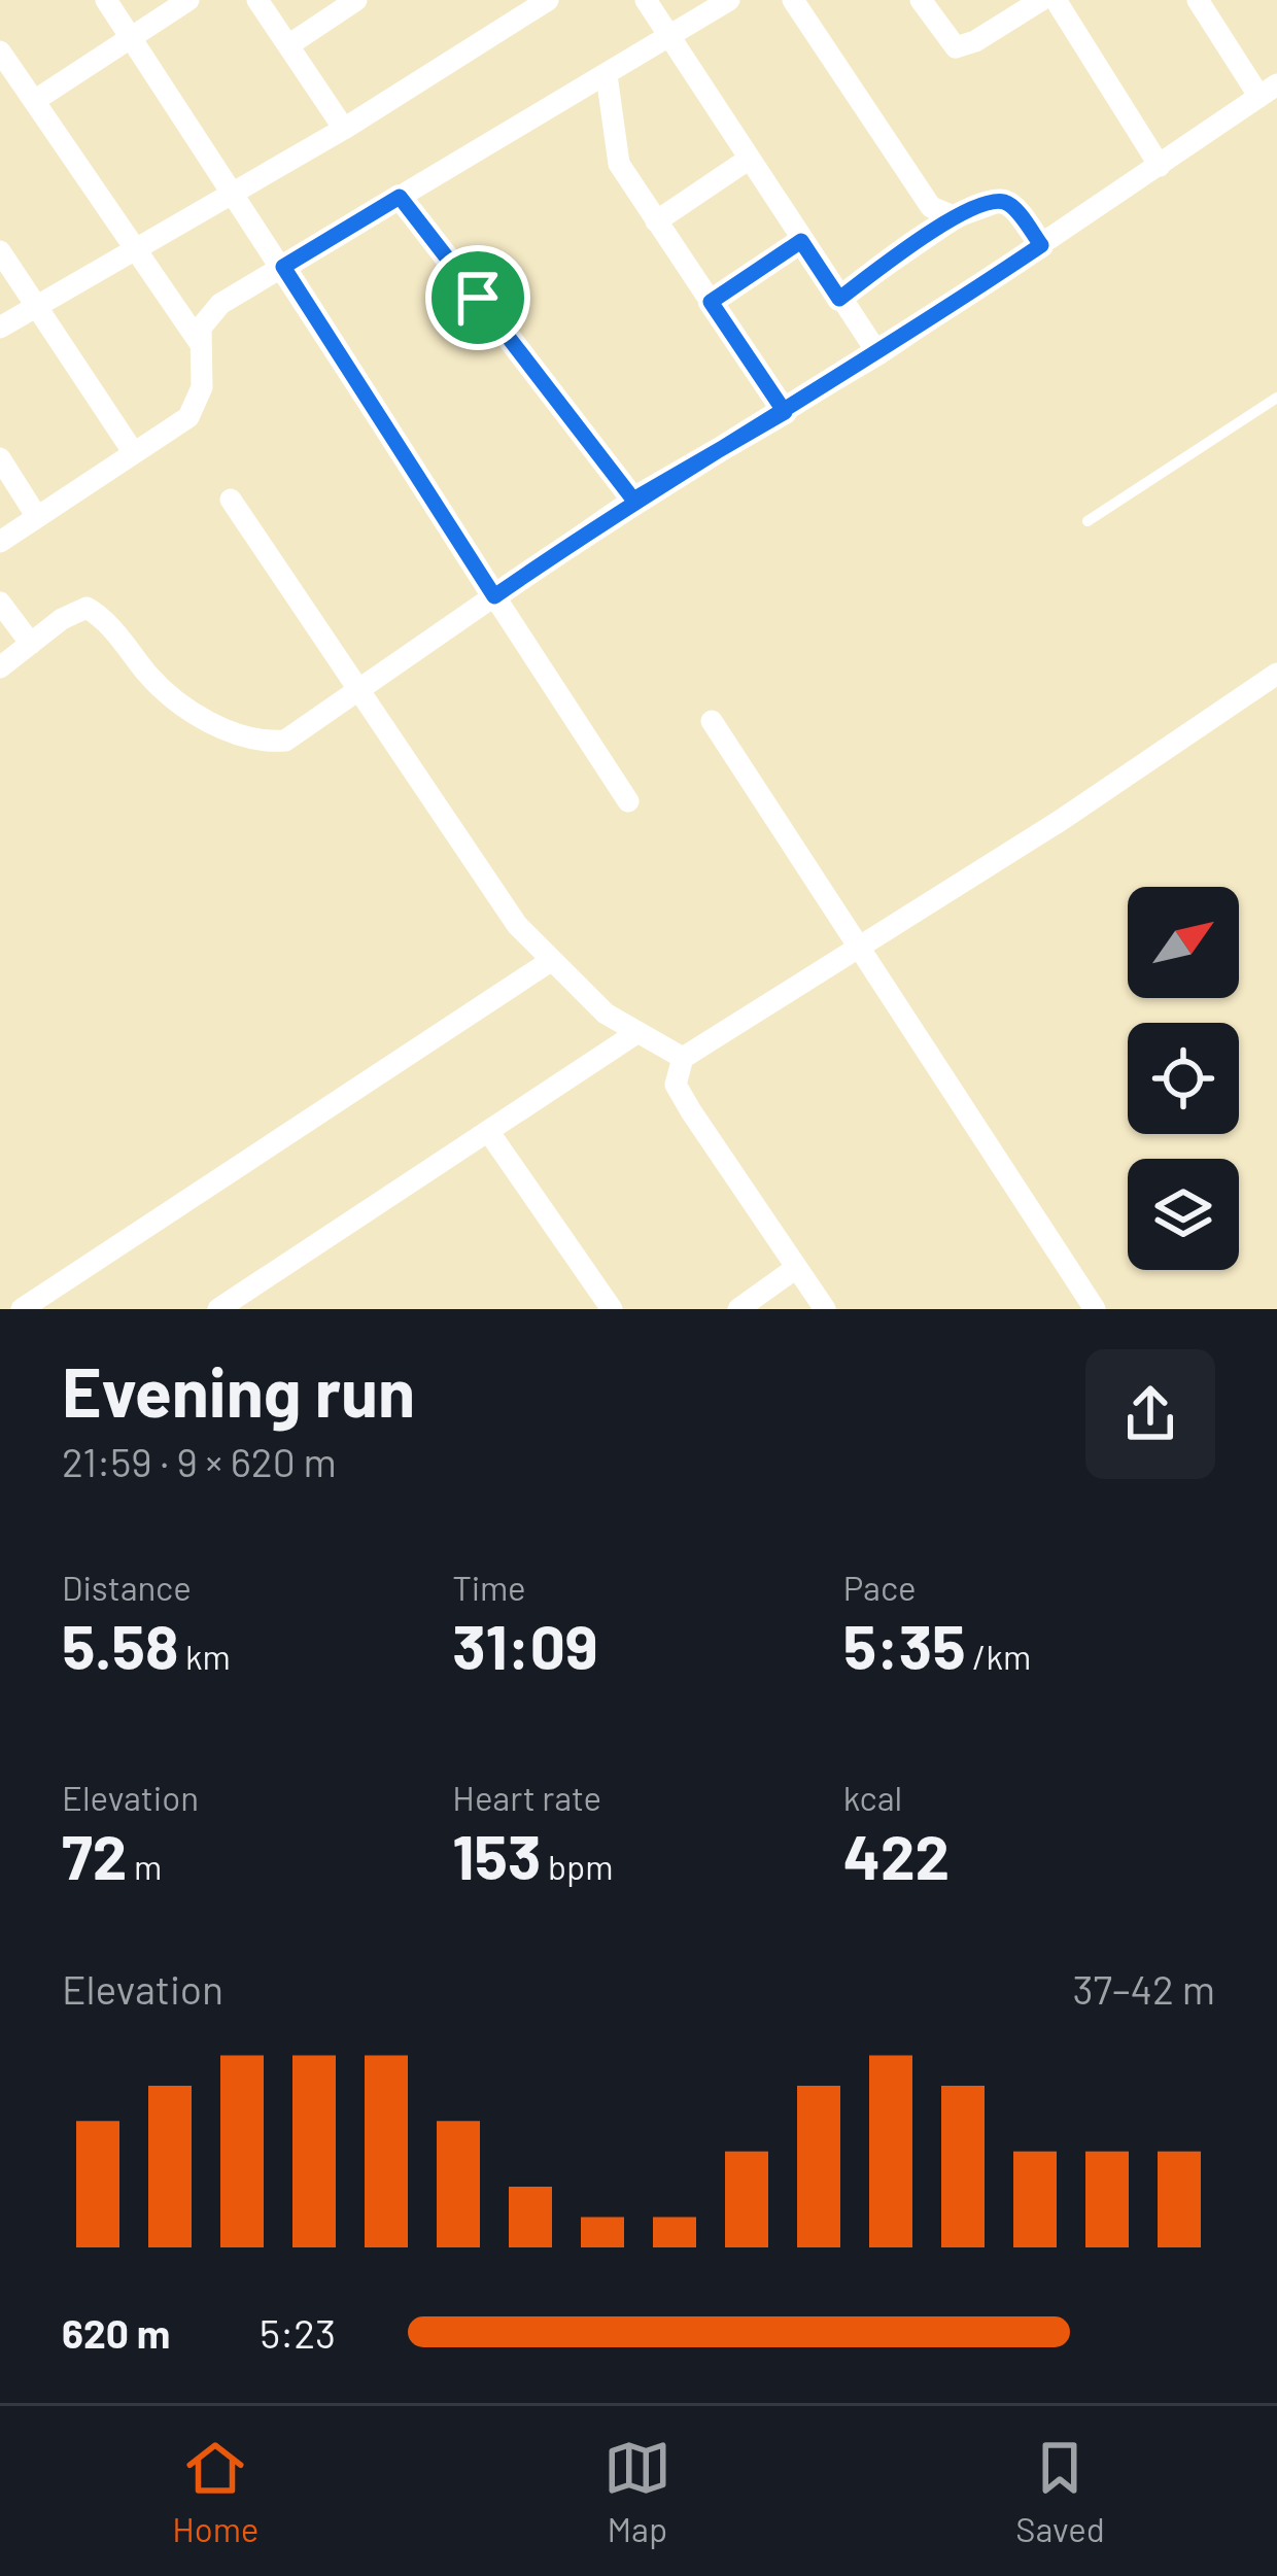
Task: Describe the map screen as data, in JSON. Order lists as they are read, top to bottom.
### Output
{
  "north": "top right",
  "page": {
    "heading": ["Evening run", "21:59 · 9 × 620 m"],
    "stats": [
      ["Distance", "5.58 km"],
      ["Time", "31:09"],
      ["Pace", "5:35 /km"],
      ["Elevation", "72 m"],
      ["Heart rate", "153 bpm"],
      ["kcal", "422"]
    ],
    "chart": ["Elevation", "37–42 m"],
    "list": [
      {
        "name": "620 m",
        "note": "5:23"
      }
    ],
    "tabs": ["Home", "Map", "Saved"]
  }
}
